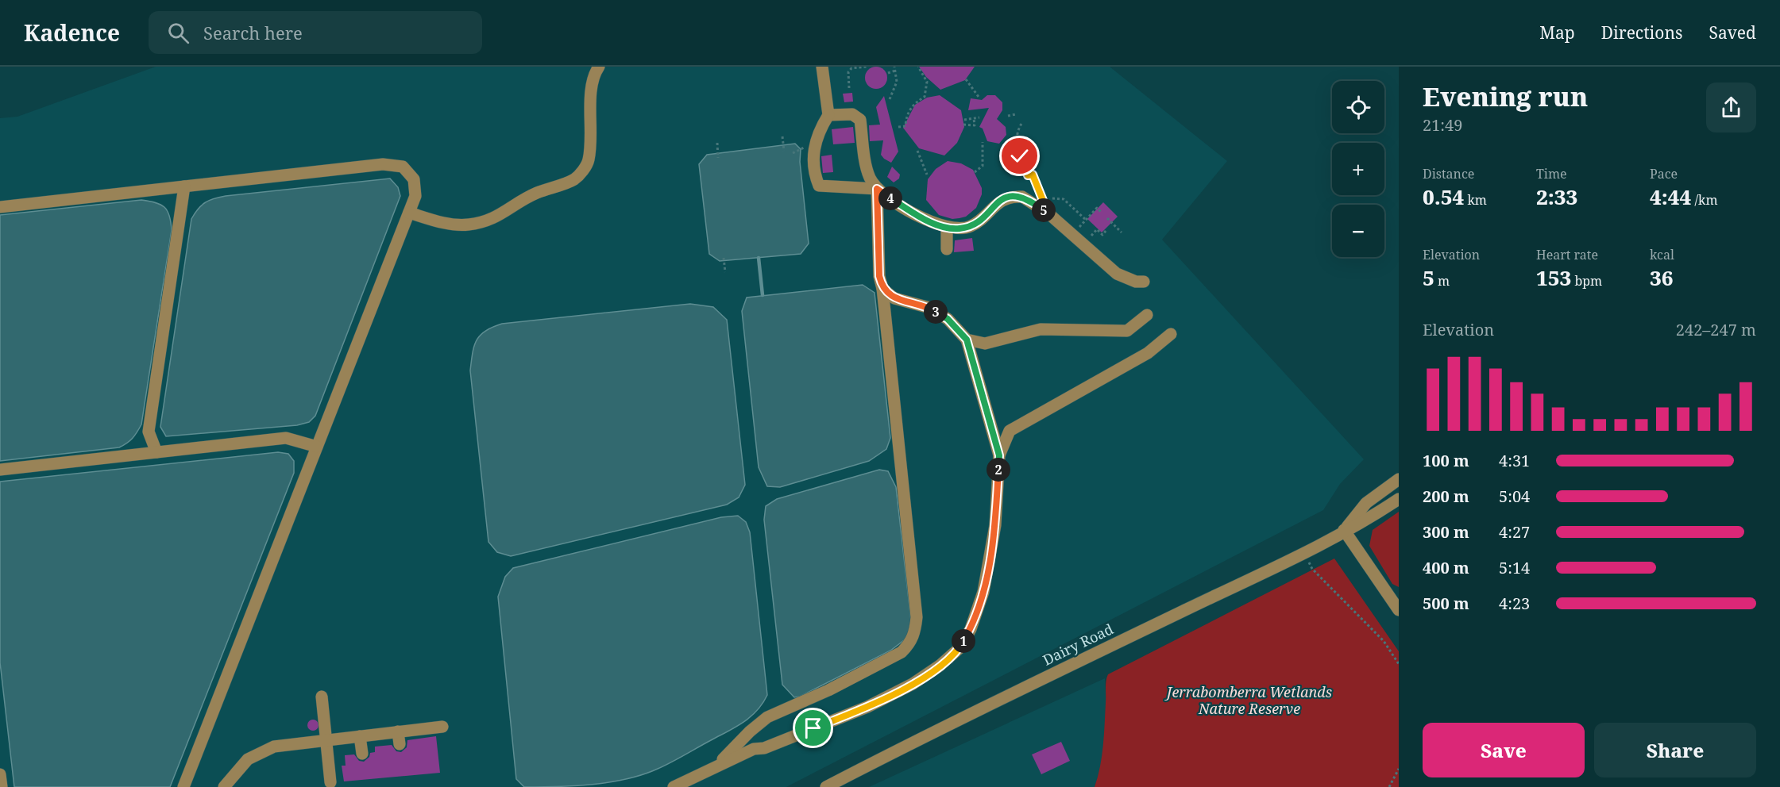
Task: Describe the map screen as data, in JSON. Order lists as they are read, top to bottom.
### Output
{
  "streets": {
    "street": ["Dairy Road"]
  },
  "parks": ["Jerrabomberra Wetlands Nature Reserve"],
  "page": {
    "header": "Kadence",
    "search": "Search here",
    "nav": ["Map", "Directions", "Saved"],
    "heading": ["Evening run", "21:49"],
    "map_buttons": ["+", "−"],
    "stats": [
      ["Distance", "0.54 km"],
      ["Time", "2:33"],
      ["Pace", "4:44 /km"],
      ["Elevation", "5 m"],
      ["Heart rate", "153 bpm"],
      ["kcal", "36"]
    ],
    "pins": [
      "4",
      "5",
      "3",
      "2",
      "1"
    ],
    "chart": ["Elevation", "242–247 m"],
    "list": [
      {
        "name": "100 m",
        "note": "4:31"
      },
      {
        "name": "200 m",
        "note": "5:04"
      },
      {
        "name": "300 m",
        "note": "4:27"
      },
      {
        "name": "400 m",
        "note": "5:14"
      },
      {
        "name": "500 m",
        "note": "4:23"
      }
    ],
    "buttons": ["Save", "Share"]
  }
}
